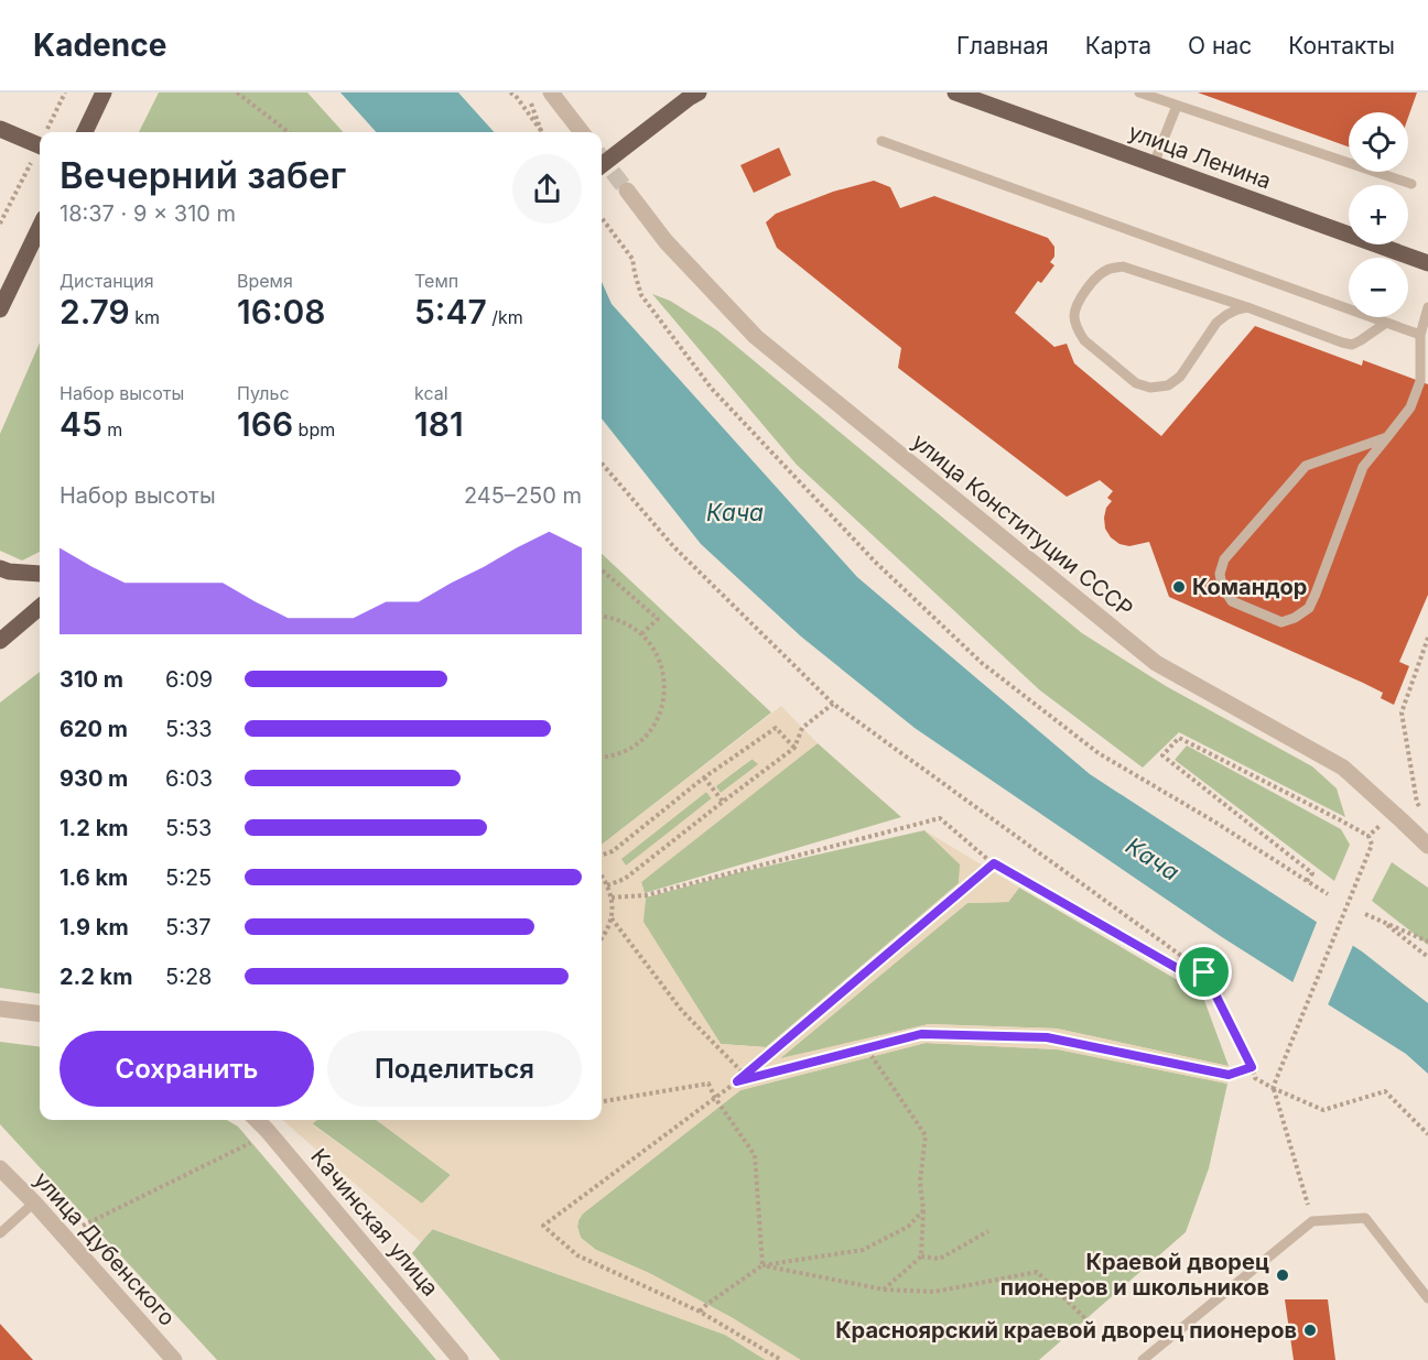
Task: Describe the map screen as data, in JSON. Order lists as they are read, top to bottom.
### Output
{
  "streets": {
    "main road": ["улица Ленина"],
    "street": ["улица Конституции СССР", "Качинская улица", "улица Дубенского"]
  },
  "water": ["Кача"],
  "places": ["Командор", "Краевой дворец пионеров и школьников", "Красноярский краевой дворец пионеров"],
  "page": {
    "header": "Kadence",
    "nav": [
      "Главная",
      "Карта",
      "О нас",
      "Контакты"
    ],
    "map_buttons": ["+", "−"],
    "heading": ["Вечерний забег", "18:37 · 9 × 310 m"],
    "stats": [
      ["Дистанция", "2.79 km"],
      ["Время", "16:08"],
      ["Темп", "5:47 /km"],
      ["Набор высоты", "45 m"],
      ["Пульс", "166 bpm"],
      ["kcal", "181"]
    ],
    "chart": ["Набор высоты", "245–250 m"],
    "list": [
      {
        "name": "310 m",
        "note": "6:09"
      },
      {
        "name": "620 m",
        "note": "5:33"
      },
      {
        "name": "930 m",
        "note": "6:03"
      },
      {
        "name": "1.2 km",
        "note": "5:53"
      },
      {
        "name": "1.6 km",
        "note": "5:25"
      },
      {
        "name": "1.9 km",
        "note": "5:37"
      },
      {
        "name": "2.2 km",
        "note": "5:28"
      }
    ],
    "buttons": ["Сохранить", "Поделиться"]
  }
}
